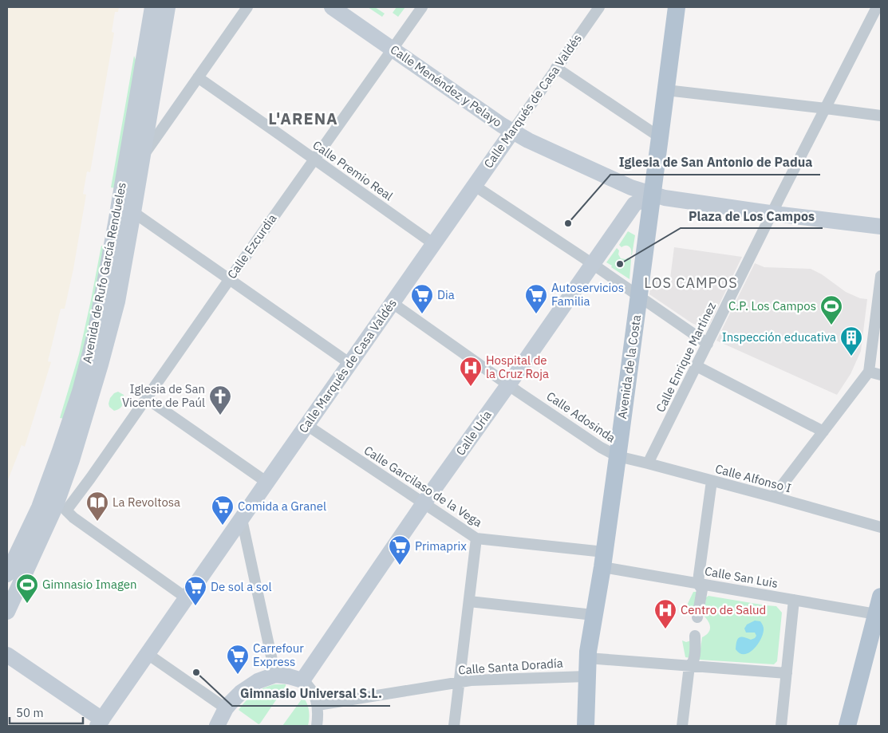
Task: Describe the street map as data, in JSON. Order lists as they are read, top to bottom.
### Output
{
  "streets": {
    "main road": ["Avenida de la Costa"],
    "street": [
      "Calle Menéndez y Pelayo",
      "Calle Marqués de Casa Valdés",
      "Calle Premio Real",
      "Calle Ezcurdia",
      "Avenida de Rufo García Rendueles",
      "Calle Enrique Martínez",
      "Calle Adosinda",
      "Calle Uría",
      "Calle Alfonso I",
      "Calle Garcilaso de la Vega",
      "Calle San Luis",
      "Calle Santa Doradía"
    ]
  },
  "crossings": [
    ["Calle Menéndez y Pelayo", "Calle Marqués de Casa Valdés"],
    ["Calle Menéndez y Pelayo", "Calle Ezcurdia"],
    ["Calle Menéndez y Pelayo", "Calle Enrique Martínez"],
    ["Calle Menéndez y Pelayo", "Avenida de la Costa"],
    ["Calle Menéndez y Pelayo", "Calle Uría"],
    ["Calle Marqués de Casa Valdés", "Calle Premio Real"],
    ["Calle Marqués de Casa Valdés", "Calle Adosinda"],
    ["Calle Marqués de Casa Valdés", "Calle Garcilaso de la Vega"],
    ["Calle Premio Real", "Calle Ezcurdia"],
    ["Calle Ezcurdia", "Avenida de Rufo García Rendueles"],
    ["Calle Enrique Martínez", "Calle Alfonso I"],
    ["Avenida de la Costa", "Calle Adosinda"],
    ["Avenida de la Costa", "Calle Uría"],
    ["Avenida de la Costa", "Calle Alfonso I"],
    ["Avenida de la Costa", "Calle Garcilaso de la Vega"],
    ["Avenida de la Costa", "Calle San Luis"],
    ["Avenida de la Costa", "Calle Santa Doradía"],
    ["Calle Adosinda", "Calle Uría"],
    ["Calle Adosinda", "Calle Alfonso I"],
    ["Calle Uría", "Calle Garcilaso de la Vega"],
    ["Calle Garcilaso de la Vega", "Calle San Luis"]
  ],
  "districts": ["L'ARENA", "LOS CAMPOS"],
  "places": {
    "other": ["Iglesia de San Antonio de Padua", "Plaza de Los Campos", "Gimnasio Universal S.L."],
    "supermarket": [
      "Dia",
      "Autoservicios Familia",
      "Comida a Granel",
      "Primaprix",
      "De sol a sol",
      "Carrefour Express"
    ],
    "sports": ["C.P. Los Campos", "Gimnasio Imagen"],
    "building": ["Inspección educativa"],
    "hospital": ["Hospital de la Cruz Roja", "Centro de Salud"],
    "church": ["Iglesia de San Vicente de Paúl"],
    "library": ["La Revoltosa"]
  },
  "scale_bar": "50 m"
}
